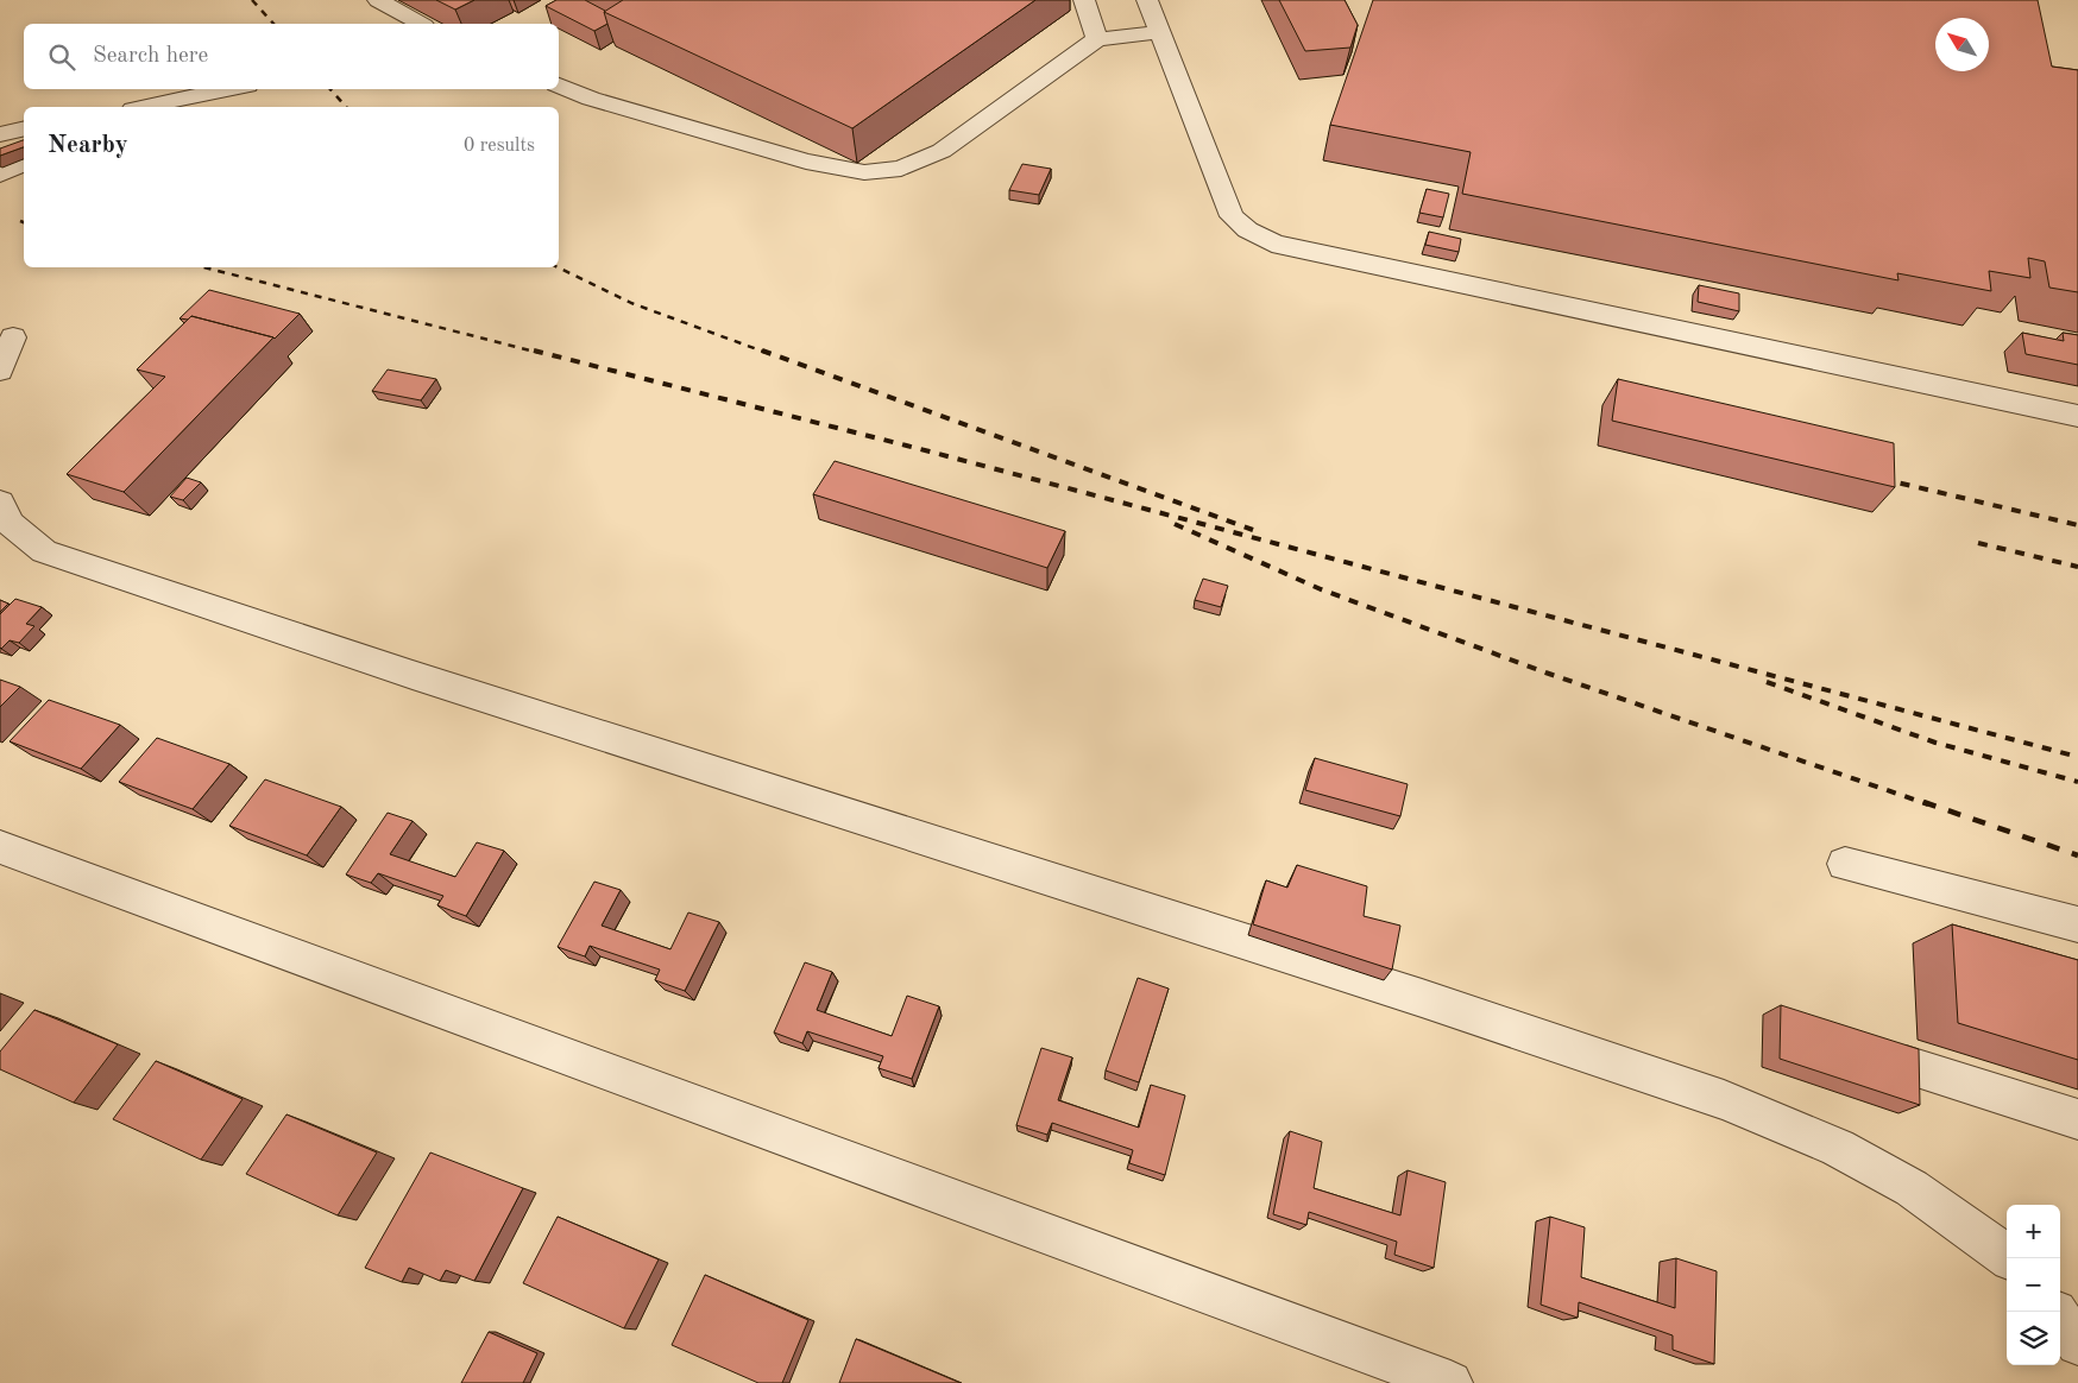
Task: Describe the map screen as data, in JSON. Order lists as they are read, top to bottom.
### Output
{
  "north": "top left",
  "page": {
    "search": "Search here",
    "heading": ["Nearby", "0 results"],
    "map_buttons": ["+", "−"]
  }
}
